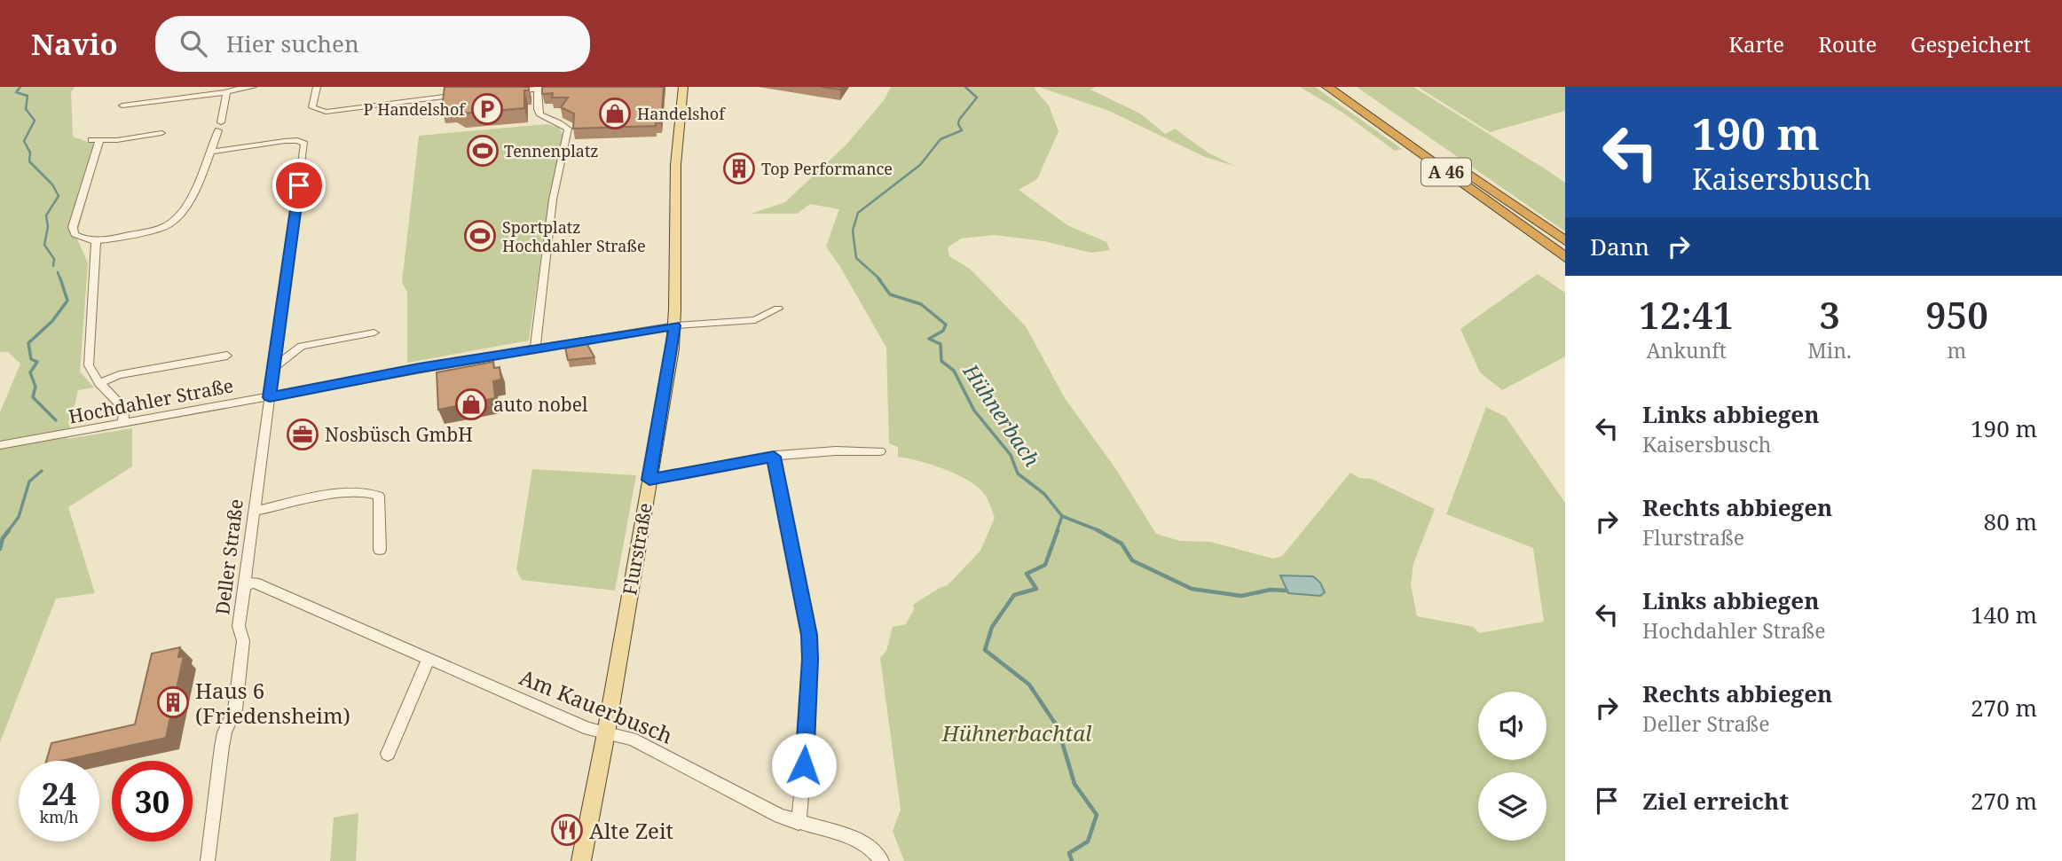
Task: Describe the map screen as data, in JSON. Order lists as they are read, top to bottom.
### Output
{
  "streets": {
    "highway": ["A 46"],
    "main road": ["Flurstraße"],
    "street": ["Hochdahler Straße", "Deller Straße", "Am Kauerbusch"]
  },
  "crossings": [
    ["Hochdahler Straße", "Flurstraße"],
    ["Hochdahler Straße", "Deller Straße"],
    ["Flurstraße", "Am Kauerbusch"],
    ["Deller Straße", "Am Kauerbusch"]
  ],
  "water": ["Hühnerbach"],
  "parks": ["Hühnerbachtal"],
  "places": {
    "parking": ["P Handelshof"],
    "shop": ["Handelshof", "auto nobel"],
    "sports": ["Tennenplatz", "Sportplatz Hochdahler Straße"],
    "building": ["Top Performance", "Haus 6 (Friedensheim)"],
    "office": ["Nosbüsch GmbH"],
    "restaurant": ["Alte Zeit"]
  },
  "page": {
    "header": "Navio",
    "search": "Hier suchen",
    "nav": ["Karte", "Route", "Gespeichert"],
    "turn": ["190 m", "Kaisersbusch"],
    "then": "Dann",
    "eta": [
      "12:41",
      "Ankunft",
      "3",
      "Min.",
      "950",
      "m"
    ],
    "list": [
      {
        "name": "Links abbiegen",
        "note": "Kaisersbusch",
        "value": "190 m"
      },
      {
        "name": "Rechts abbiegen",
        "note": "Flurstraße",
        "value": "80 m"
      },
      {
        "name": "Links abbiegen",
        "note": "Hochdahler Straße",
        "value": "140 m"
      },
      {
        "name": "Rechts abbiegen",
        "note": "Deller Straße",
        "value": "270 m"
      },
      {
        "name": "Ziel erreicht",
        "value": "270 m"
      }
    ],
    "speed": "24 km/h",
    "limit": "30"
  }
}
